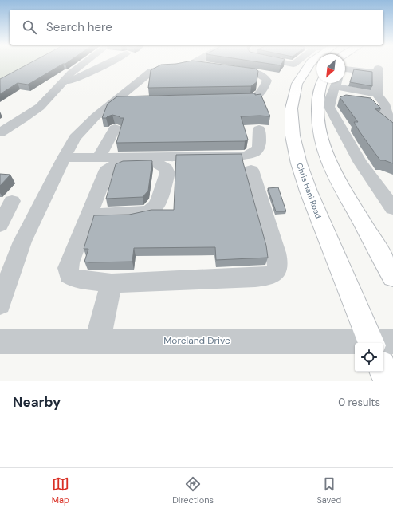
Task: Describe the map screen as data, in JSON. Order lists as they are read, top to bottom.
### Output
{
  "streets": {
    "main road": ["Chris Hani Road"],
    "street": ["Moreland Drive"]
  },
  "north": "bottom left",
  "page": {
    "search": "Search here",
    "heading": ["Nearby", "0 results"],
    "nav": ["Map", "Directions", "Saved"]
  }
}
